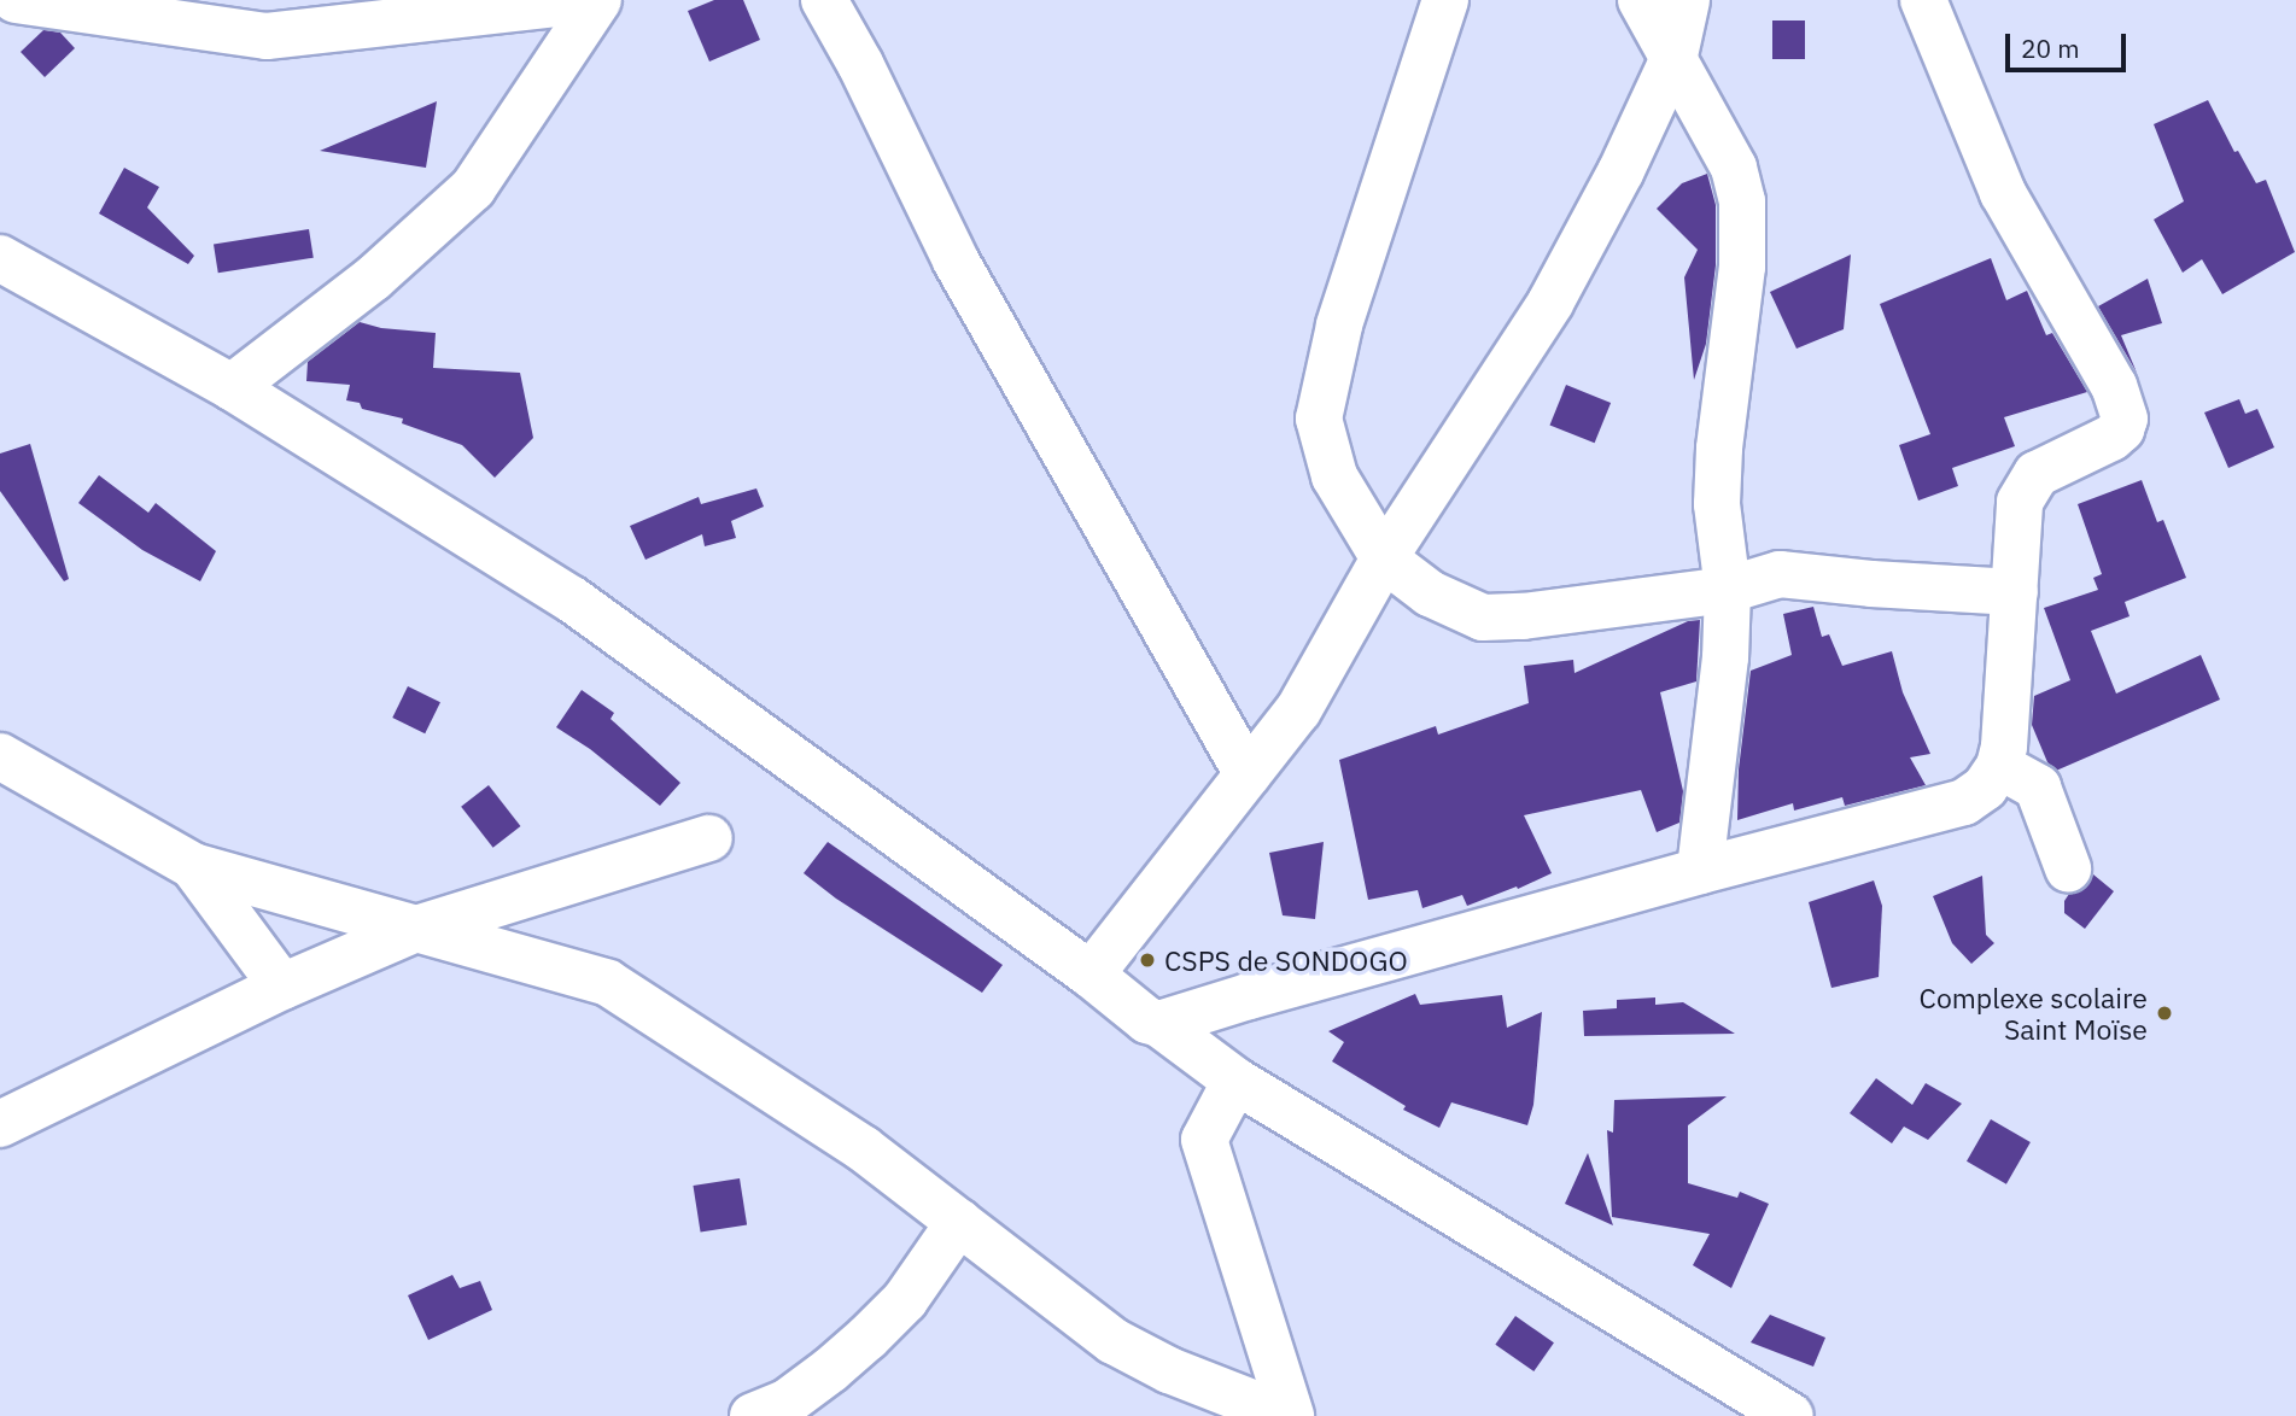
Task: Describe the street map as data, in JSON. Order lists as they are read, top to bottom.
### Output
{
  "places": ["CSPS de SONDOGO", "Complexe scolaire Saint Moïse"],
  "scale_bar": "20 m"
}
